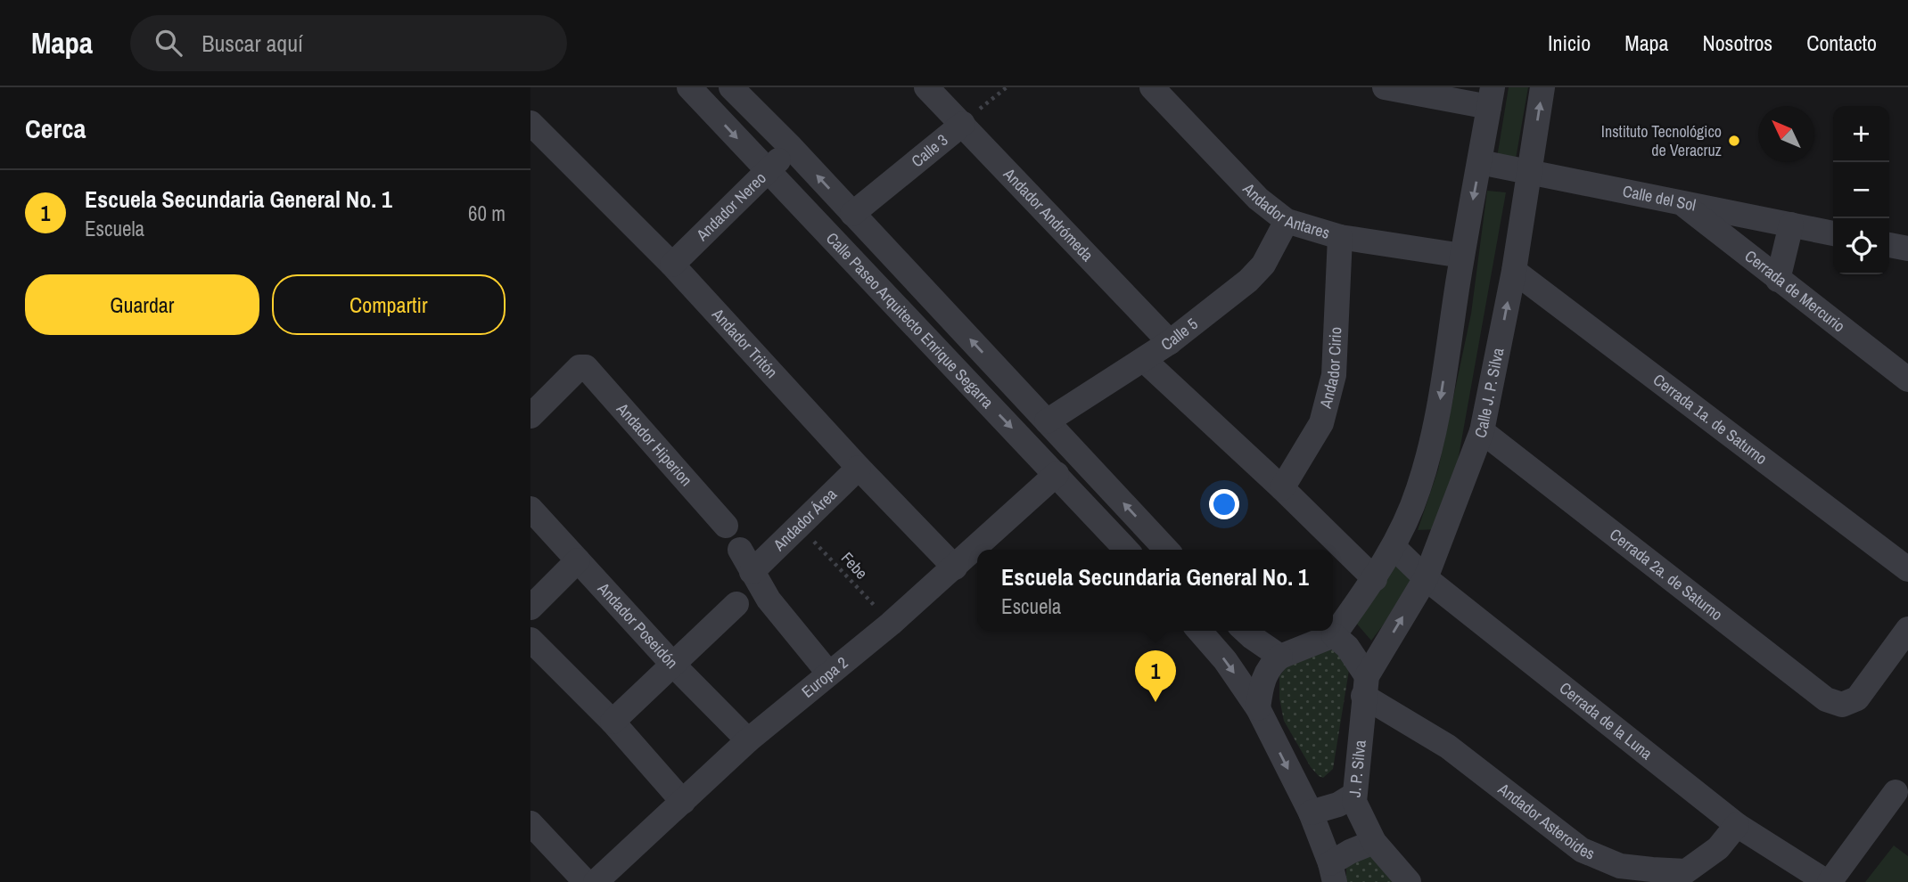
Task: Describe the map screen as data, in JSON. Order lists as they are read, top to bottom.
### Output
{
  "streets": {
    "street": [
      "Calle 3",
      "Calle del Sol",
      "Andador Nereo",
      "Andador Antares",
      "Andador Andrómeda",
      "Cerrada de Mercurio",
      "Calle Paseo Arquitecto Enrique Segarra",
      "Calle 5",
      "Andador Tritón",
      "Andador Cirio",
      "Calle J. P. Silva",
      "Cerrada 1a. de Saturno",
      "Andador Hiperion",
      "Andador Área",
      "Cerrada 2a. de Saturno",
      "Andador Poseidón",
      "Europa 2",
      "Cerrada de la Luna",
      "J. P. Silva",
      "Andador Asteroides"
    ],
    "path": ["Febe"]
  },
  "crossings": [
    ["Calle 3", "Andador Andrómeda"],
    ["Calle 3", "Calle Paseo Arquitecto Enrique Segarra"],
    ["Calle del Sol", "Cerrada de Mercurio"],
    ["Calle del Sol", "Calle J. P. Silva"],
    ["Andador Nereo", "Calle Paseo Arquitecto Enrique Segarra"],
    ["Andador Nereo", "Andador Tritón"],
    ["Andador Antares", "Calle 5"],
    ["Andador Antares", "Andador Cirio"],
    ["Andador Andrómeda", "Calle 5"],
    ["Calle Paseo Arquitecto Enrique Segarra", "Calle 5"],
    ["Calle Paseo Arquitecto Enrique Segarra", "Europa 2"],
    ["Andador Tritón", "Andador Área"],
    ["Andador Tritón", "Europa 2"],
    ["Calle J. P. Silva", "Cerrada 1a. de Saturno"],
    ["Calle J. P. Silva", "Cerrada 2a. de Saturno"],
    ["Calle J. P. Silva", "Cerrada de la Luna"],
    ["Calle J. P. Silva", "J. P. Silva"],
    ["Calle J. P. Silva", "Andador Asteroides"],
    ["Andador Área", "Febe"],
    ["Febe", "Europa 2"],
    ["Andador Poseidón", "Europa 2"],
    ["Cerrada de la Luna", "Andador Asteroides"],
    ["J. P. Silva", "Andador Asteroides"]
  ],
  "places": ["Instituto Tecnológico de Veracruz"],
  "north": "top left",
  "page": {
    "header": "Mapa",
    "search": "Buscar aquí",
    "nav": [
      "Inicio",
      "Mapa",
      "Nosotros",
      "Contacto"
    ],
    "heading": "Cerca",
    "map_buttons": ["+", "−"],
    "list": [
      {
        "mark": "1",
        "name": "Escuela Secundaria General No. 1",
        "note": "Escuela",
        "value": "60 m"
      }
    ],
    "buttons": ["Guardar", "Compartir"],
    "popup": ["Escuela Secundaria General No. 1", "Escuela"],
    "pins": "1"
  }
}
